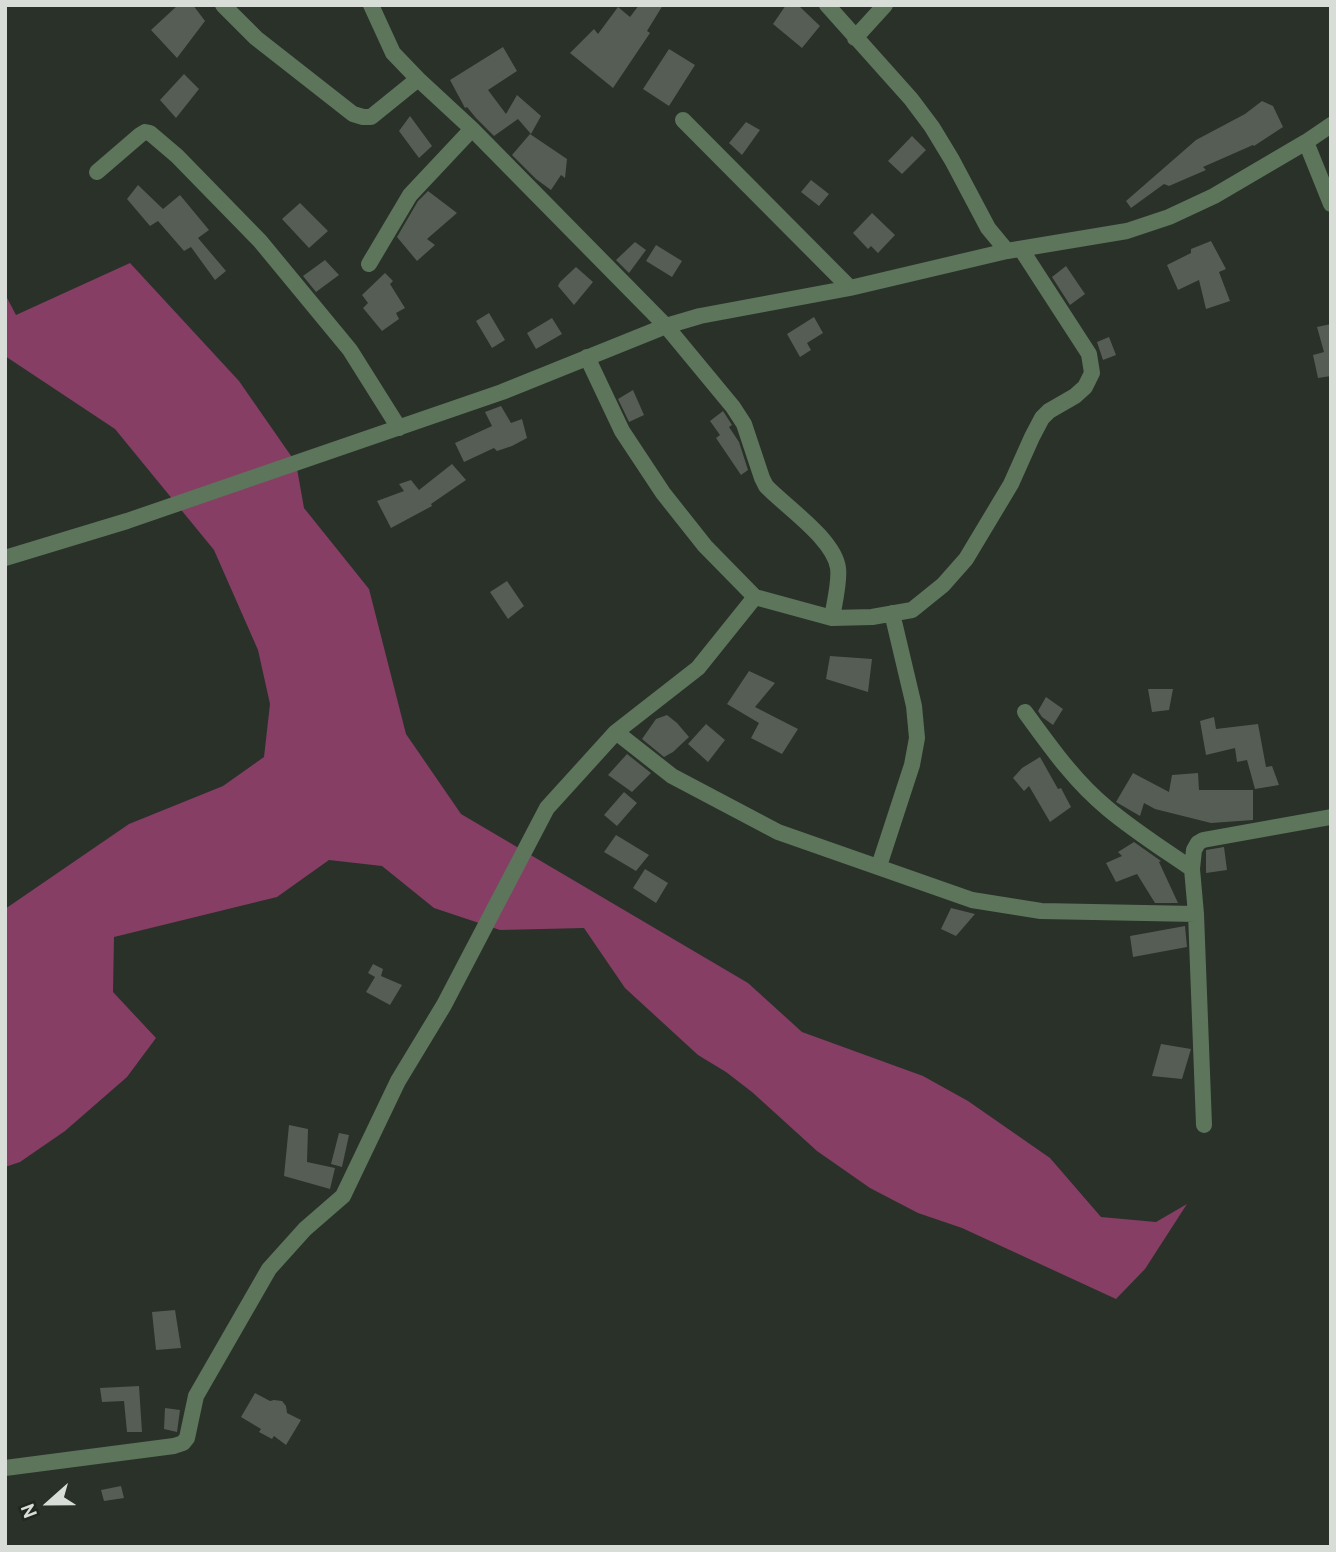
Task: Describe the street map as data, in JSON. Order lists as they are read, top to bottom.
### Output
{
  "north": "left"
}
